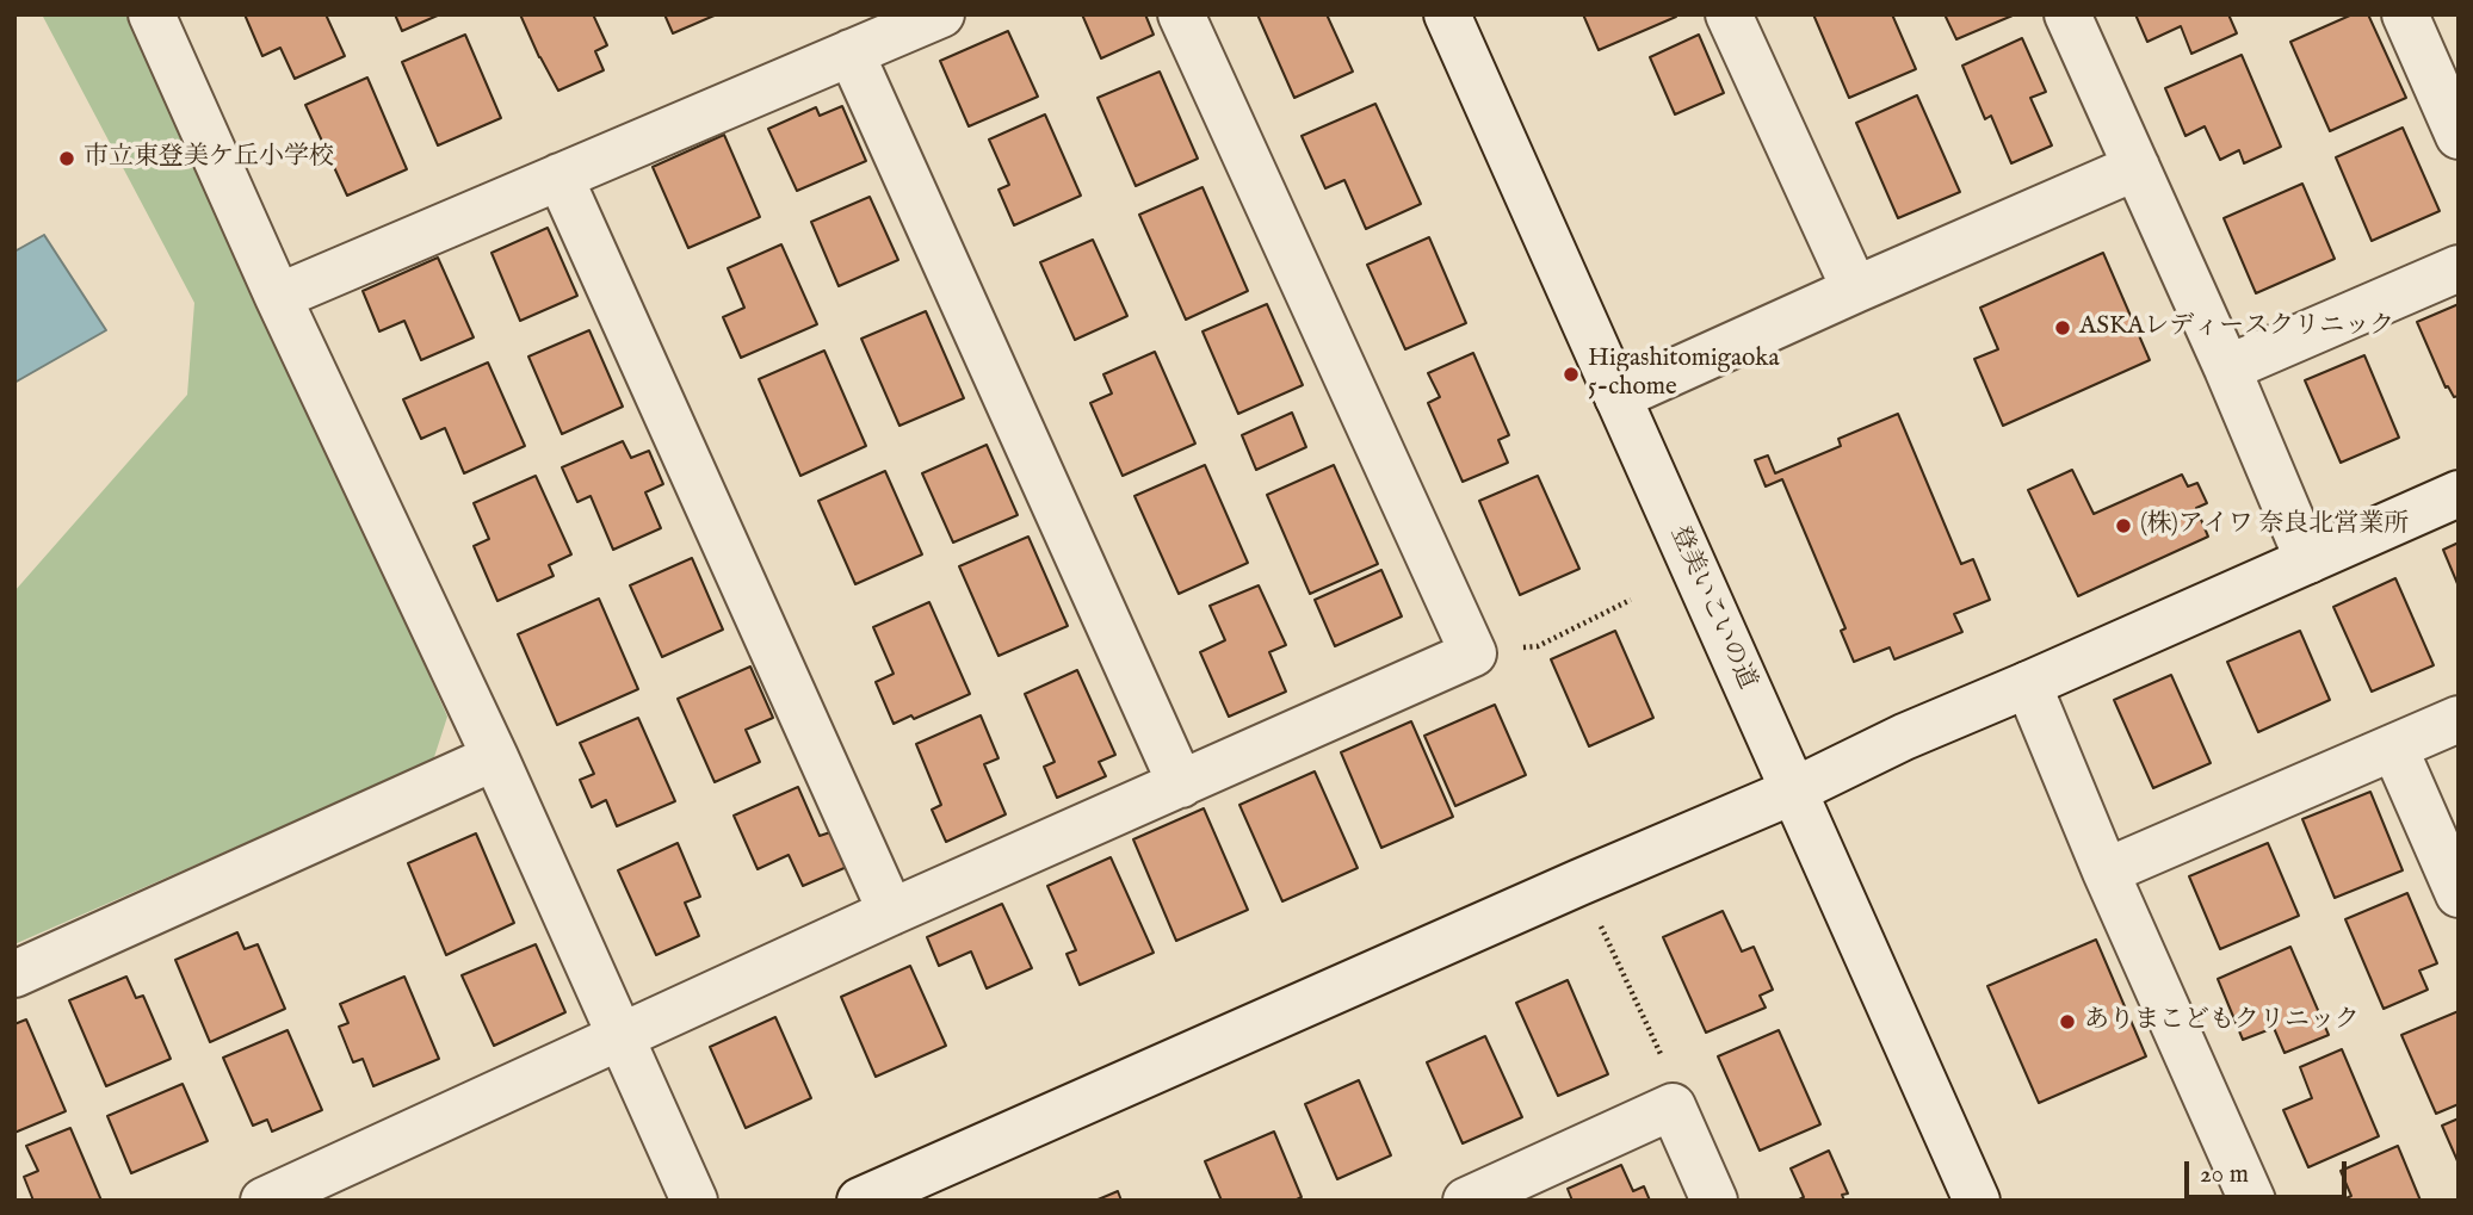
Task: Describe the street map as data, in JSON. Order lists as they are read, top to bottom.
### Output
{
  "streets": {
    "street": ["登美いこいの道"]
  },
  "places": [
    "市立東登美ケ丘小学校",
    "ASKAレディースクリニック",
    "Higashitomigaoka 5-chome",
    "(株)アイワ 奈良北営業所",
    "ありまこどもクリニック"
  ],
  "scale_bar": "20 m"
}
